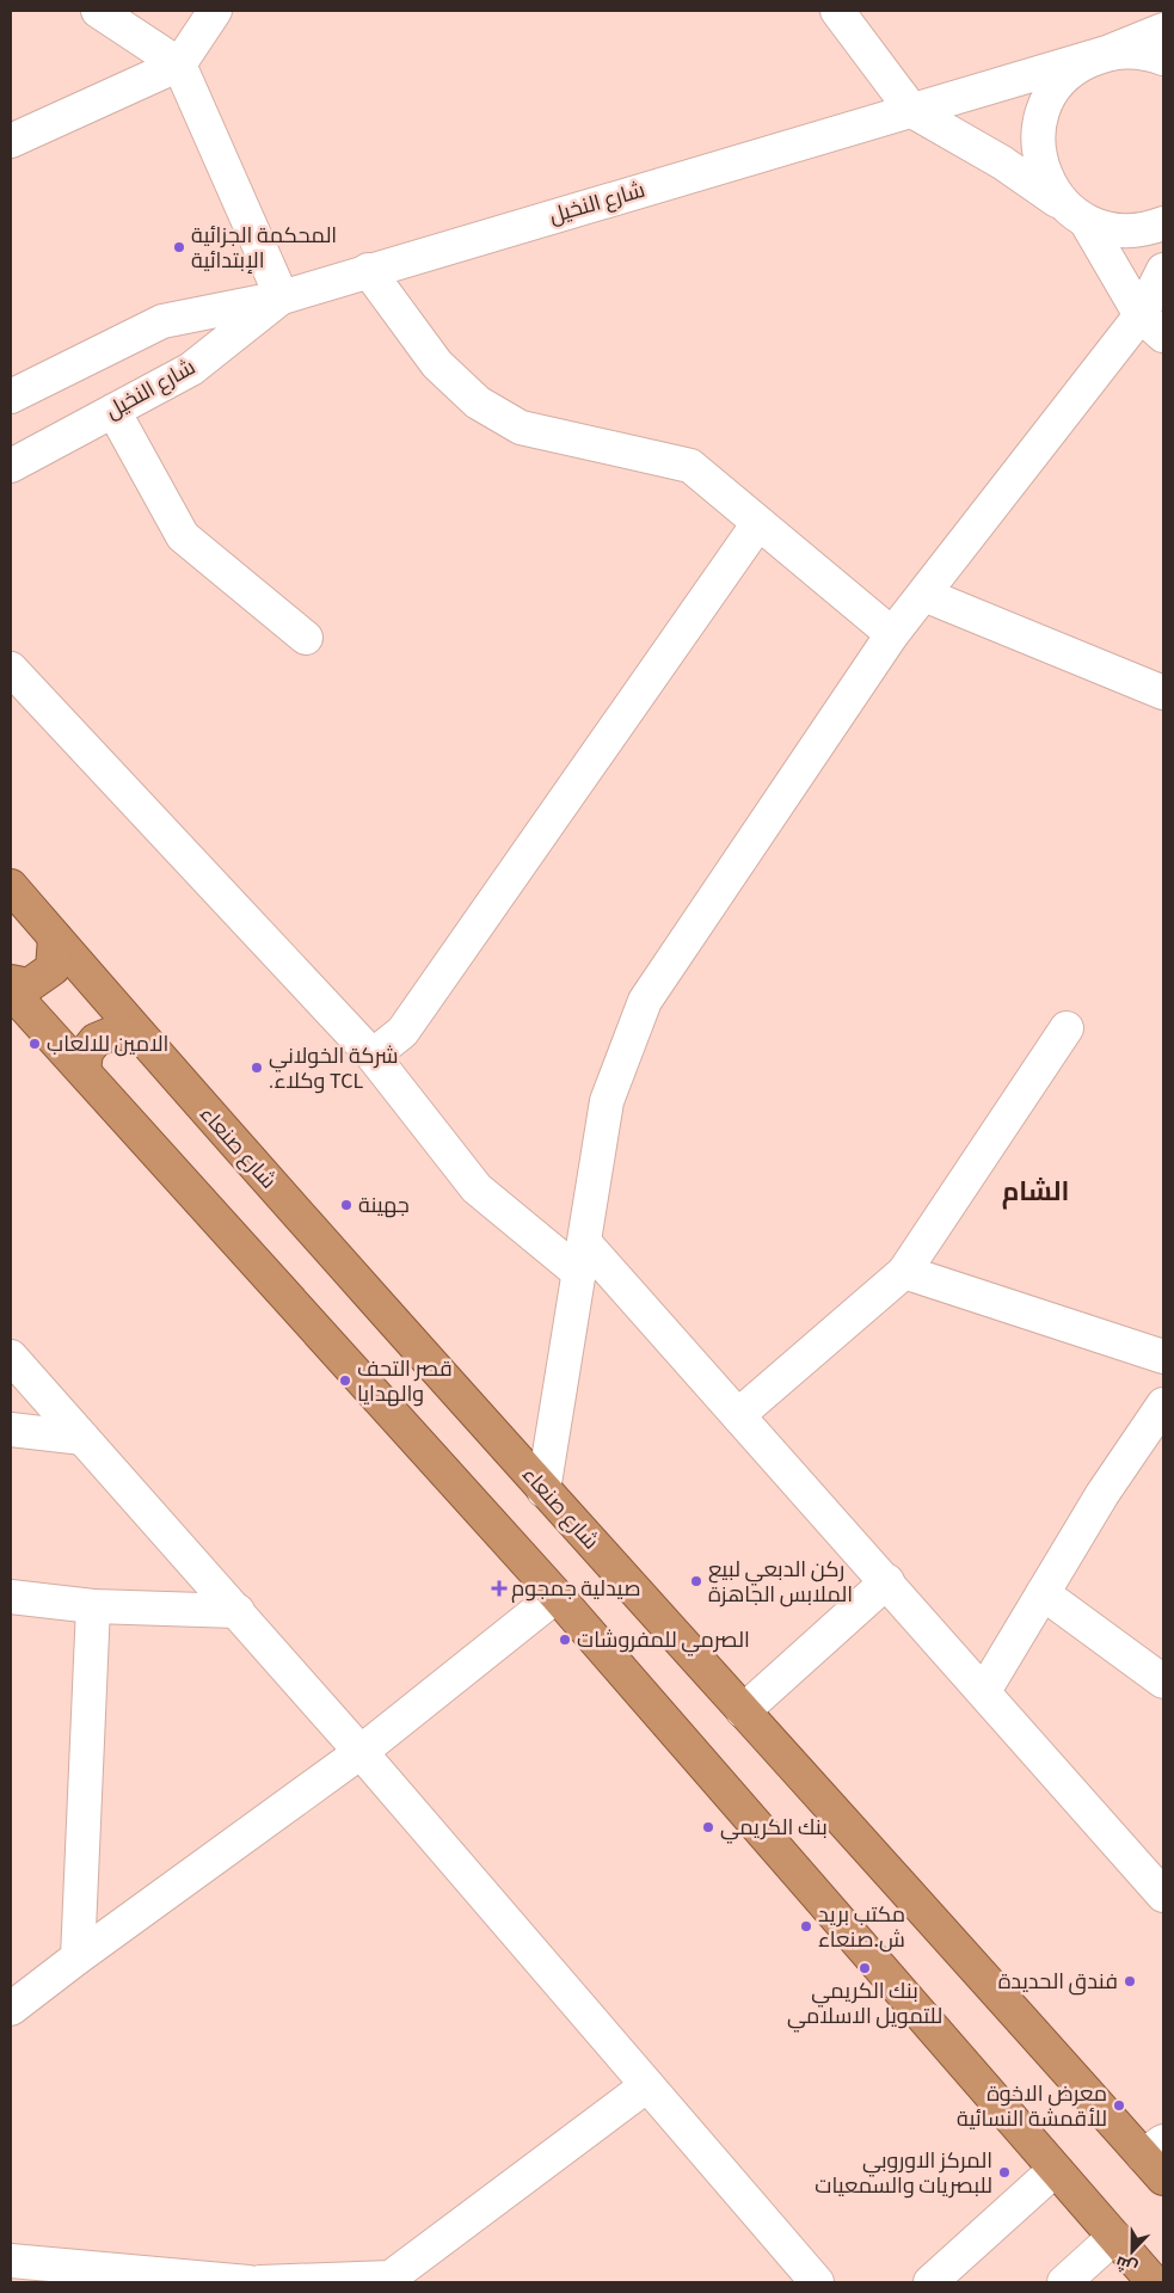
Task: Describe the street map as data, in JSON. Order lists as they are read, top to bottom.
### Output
{
  "streets": {
    "highway": ["شارع صنعاء"],
    "street": ["شارع النخيل"]
  },
  "districts": ["الشام"],
  "places": {
    "other": [
      "المحكمة الجزائية الإبتدائية",
      "الامين للالعاب",
      "شركة الخولاني .وكلاء TCL",
      "جهينة",
      "قصر التحف والهدايا",
      "ركن الدبعي لبيع الملابس الجاهزة",
      "الصرمي للمفروشات",
      "بنك الكريمي",
      "مكتب بريد ش.صنعاء",
      "بنك الكريمي للتمويل الاسلامي",
      "فندق الحديدة",
      "معرض الاخوة للأقمشة النسائية",
      "المركز الاوروبي للبصريات والسمعيات"
    ],
    "health": ["صيدلية جمجوم"]
  },
  "north": "bottom"
}
